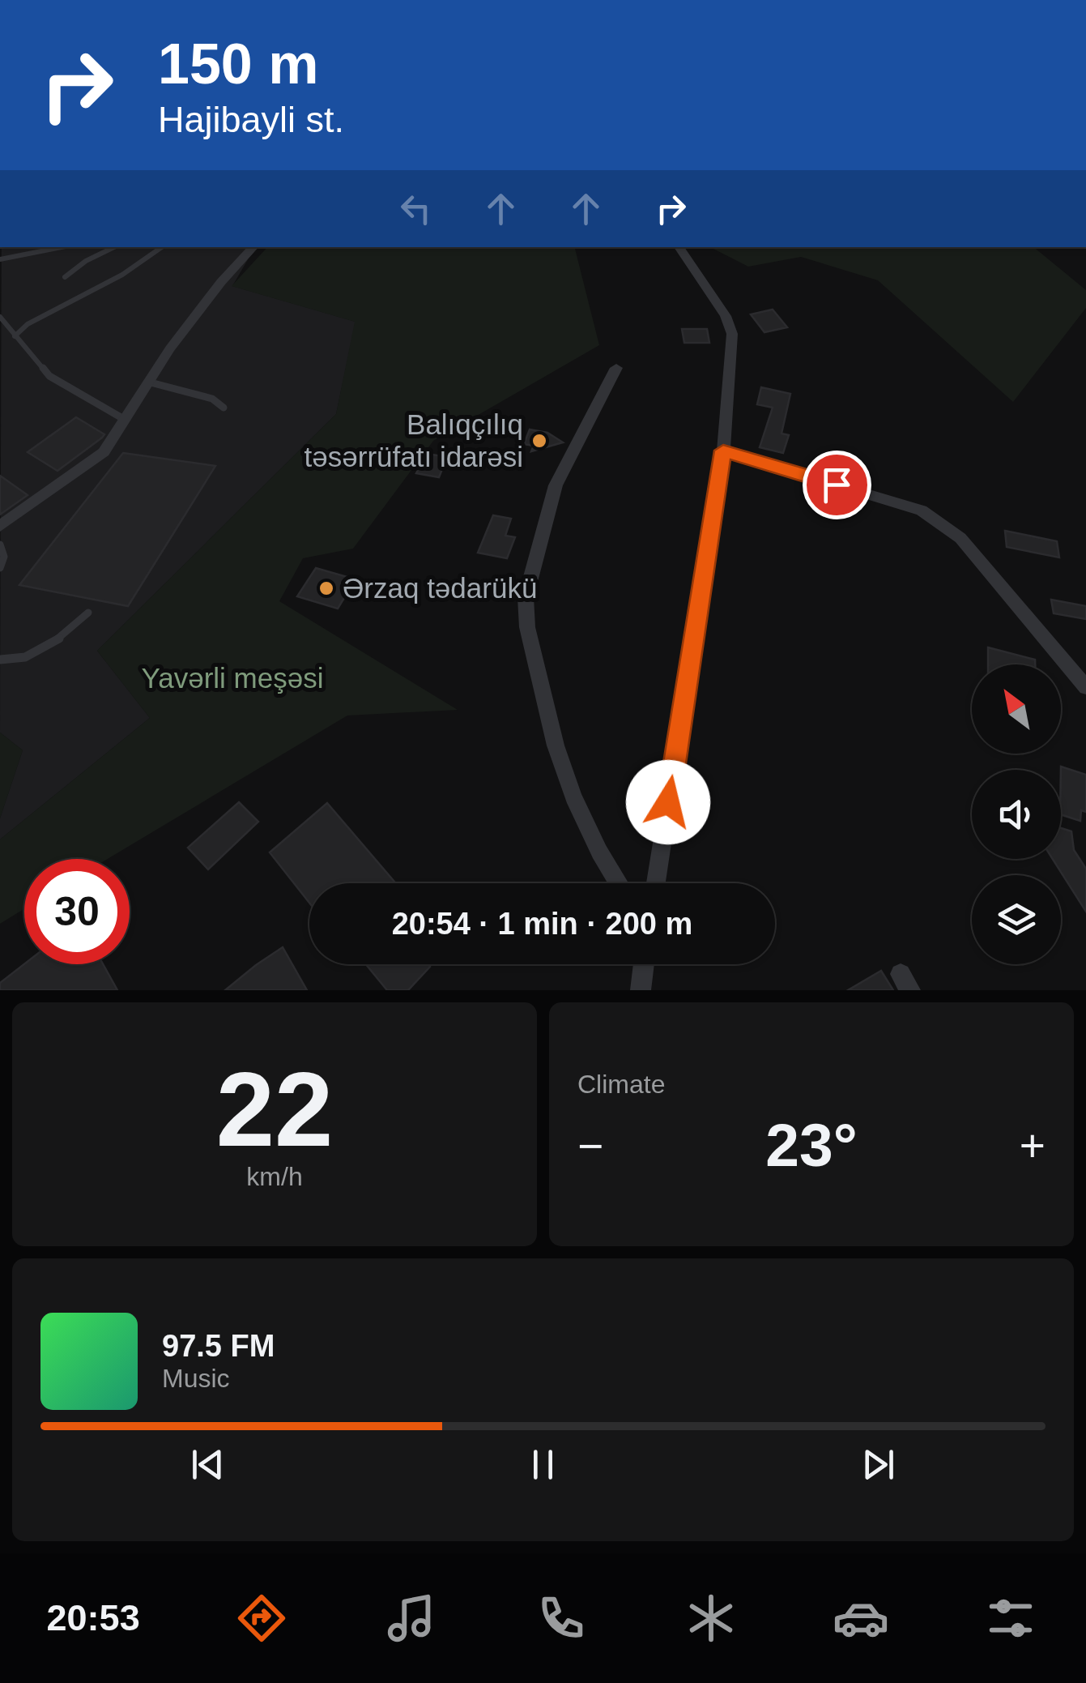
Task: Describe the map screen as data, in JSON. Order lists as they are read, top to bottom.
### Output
{
  "parks": ["Yavərli meşəsi"],
  "places": ["Balıqçılıq təsərrüfatı idarəsi", "Ərzaq tədarükü"],
  "north": "top left",
  "page": {
    "turn": ["150 m", "Hajibayli st."],
    "limit": "30",
    "trip": "20:54 · 1 min · 200 m",
    "tile": [
      ["22", "km/h"],
      "Climate"
    ],
    "heat": ["−", "23°", "+"],
    "song": ["97.5 FM", "Music"],
    "tabs": "20:53"
  }
}
